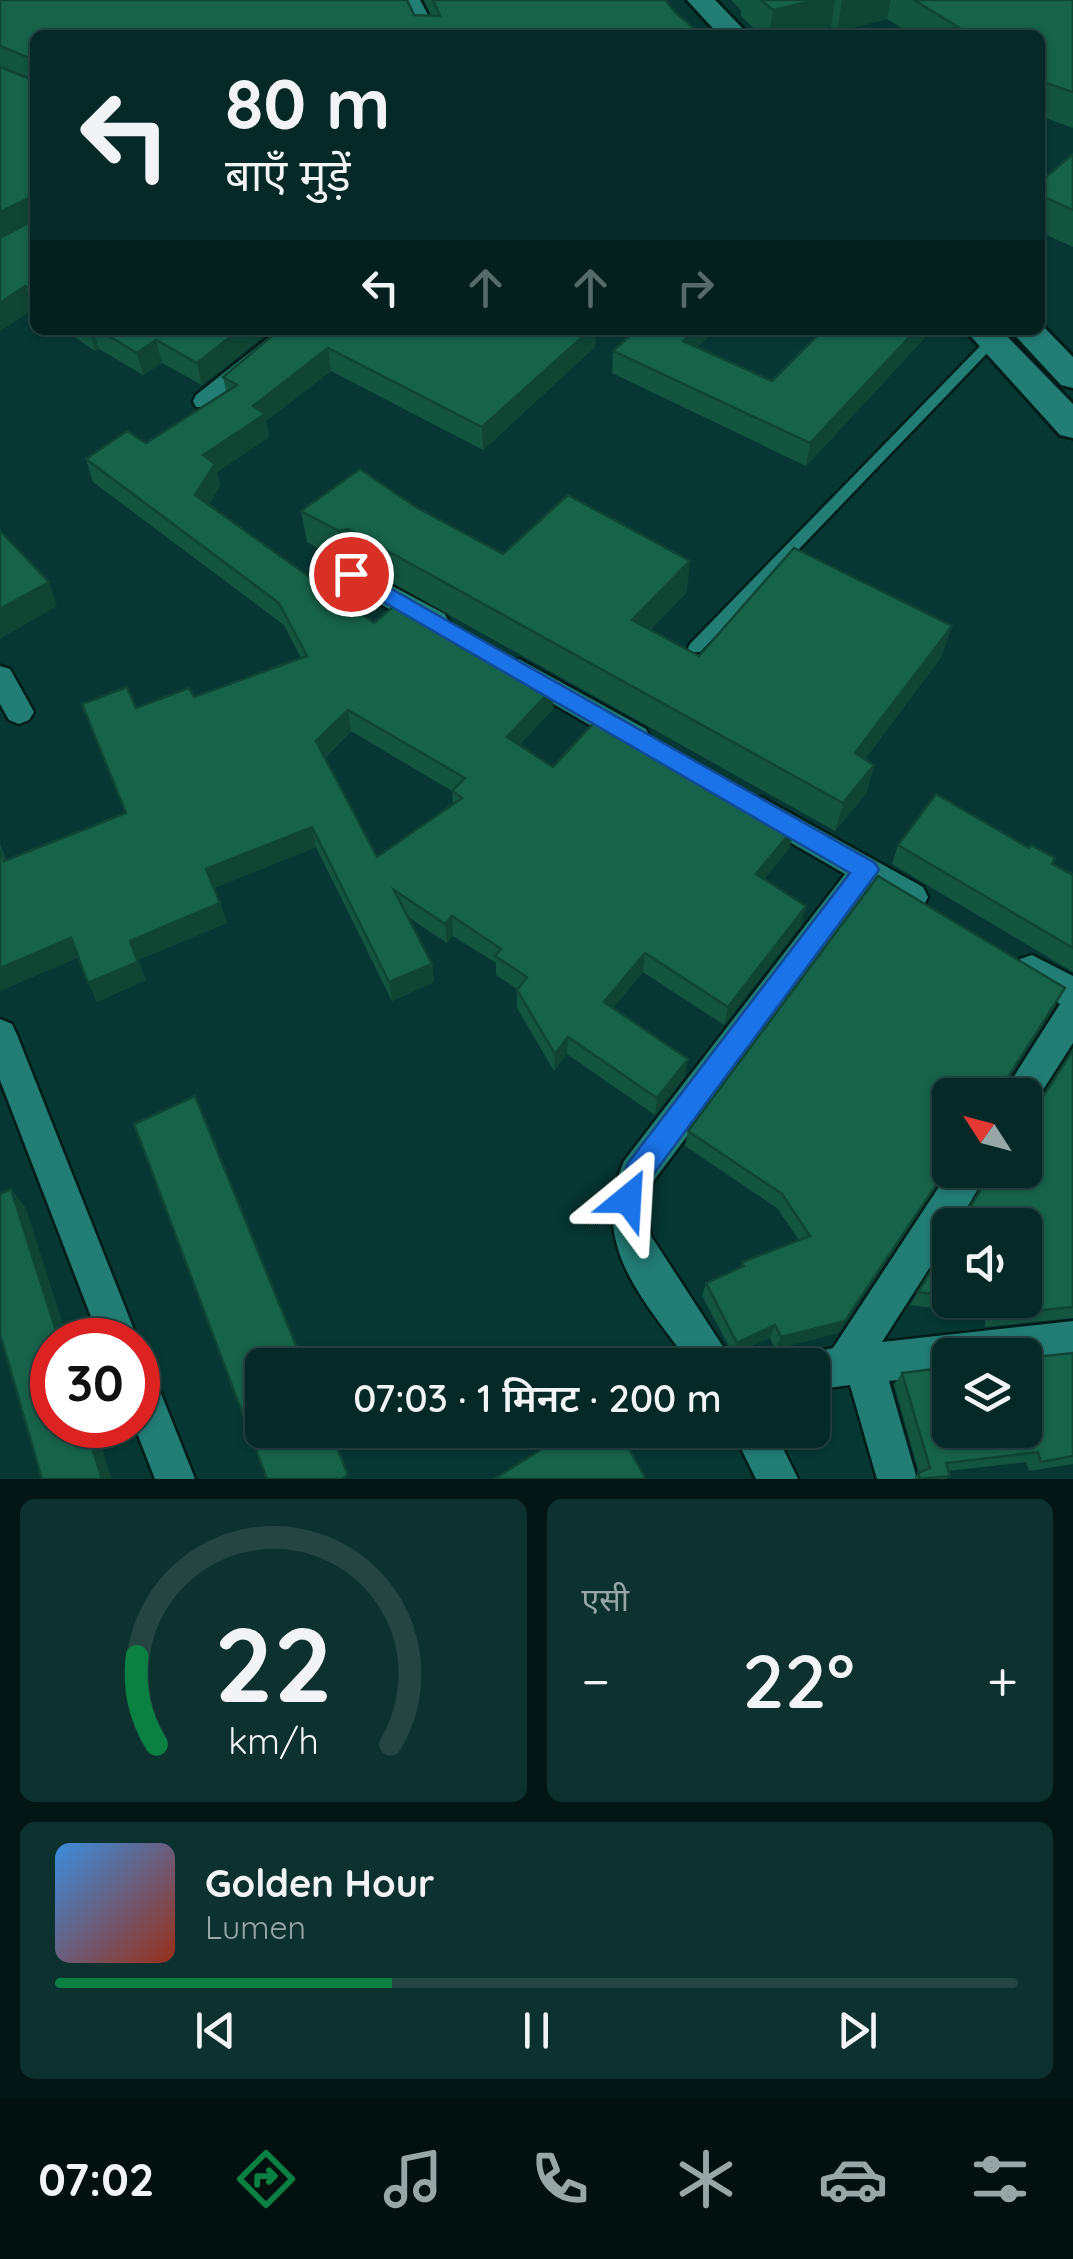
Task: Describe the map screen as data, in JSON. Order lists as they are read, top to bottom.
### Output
{
  "north": "top left",
  "page": {
    "turn": ["80 m", "बाएँ मुड़ें"],
    "limit": "30",
    "trip": "07:03 · 1 मिनट · 200 m",
    "tile": "एसी",
    "heat": ["−", "22°", "+"],
    "song": ["Golden Hour", "Lumen"],
    "tabs": "07:02",
    "gauge": ["22", "km/h"]
  }
}
